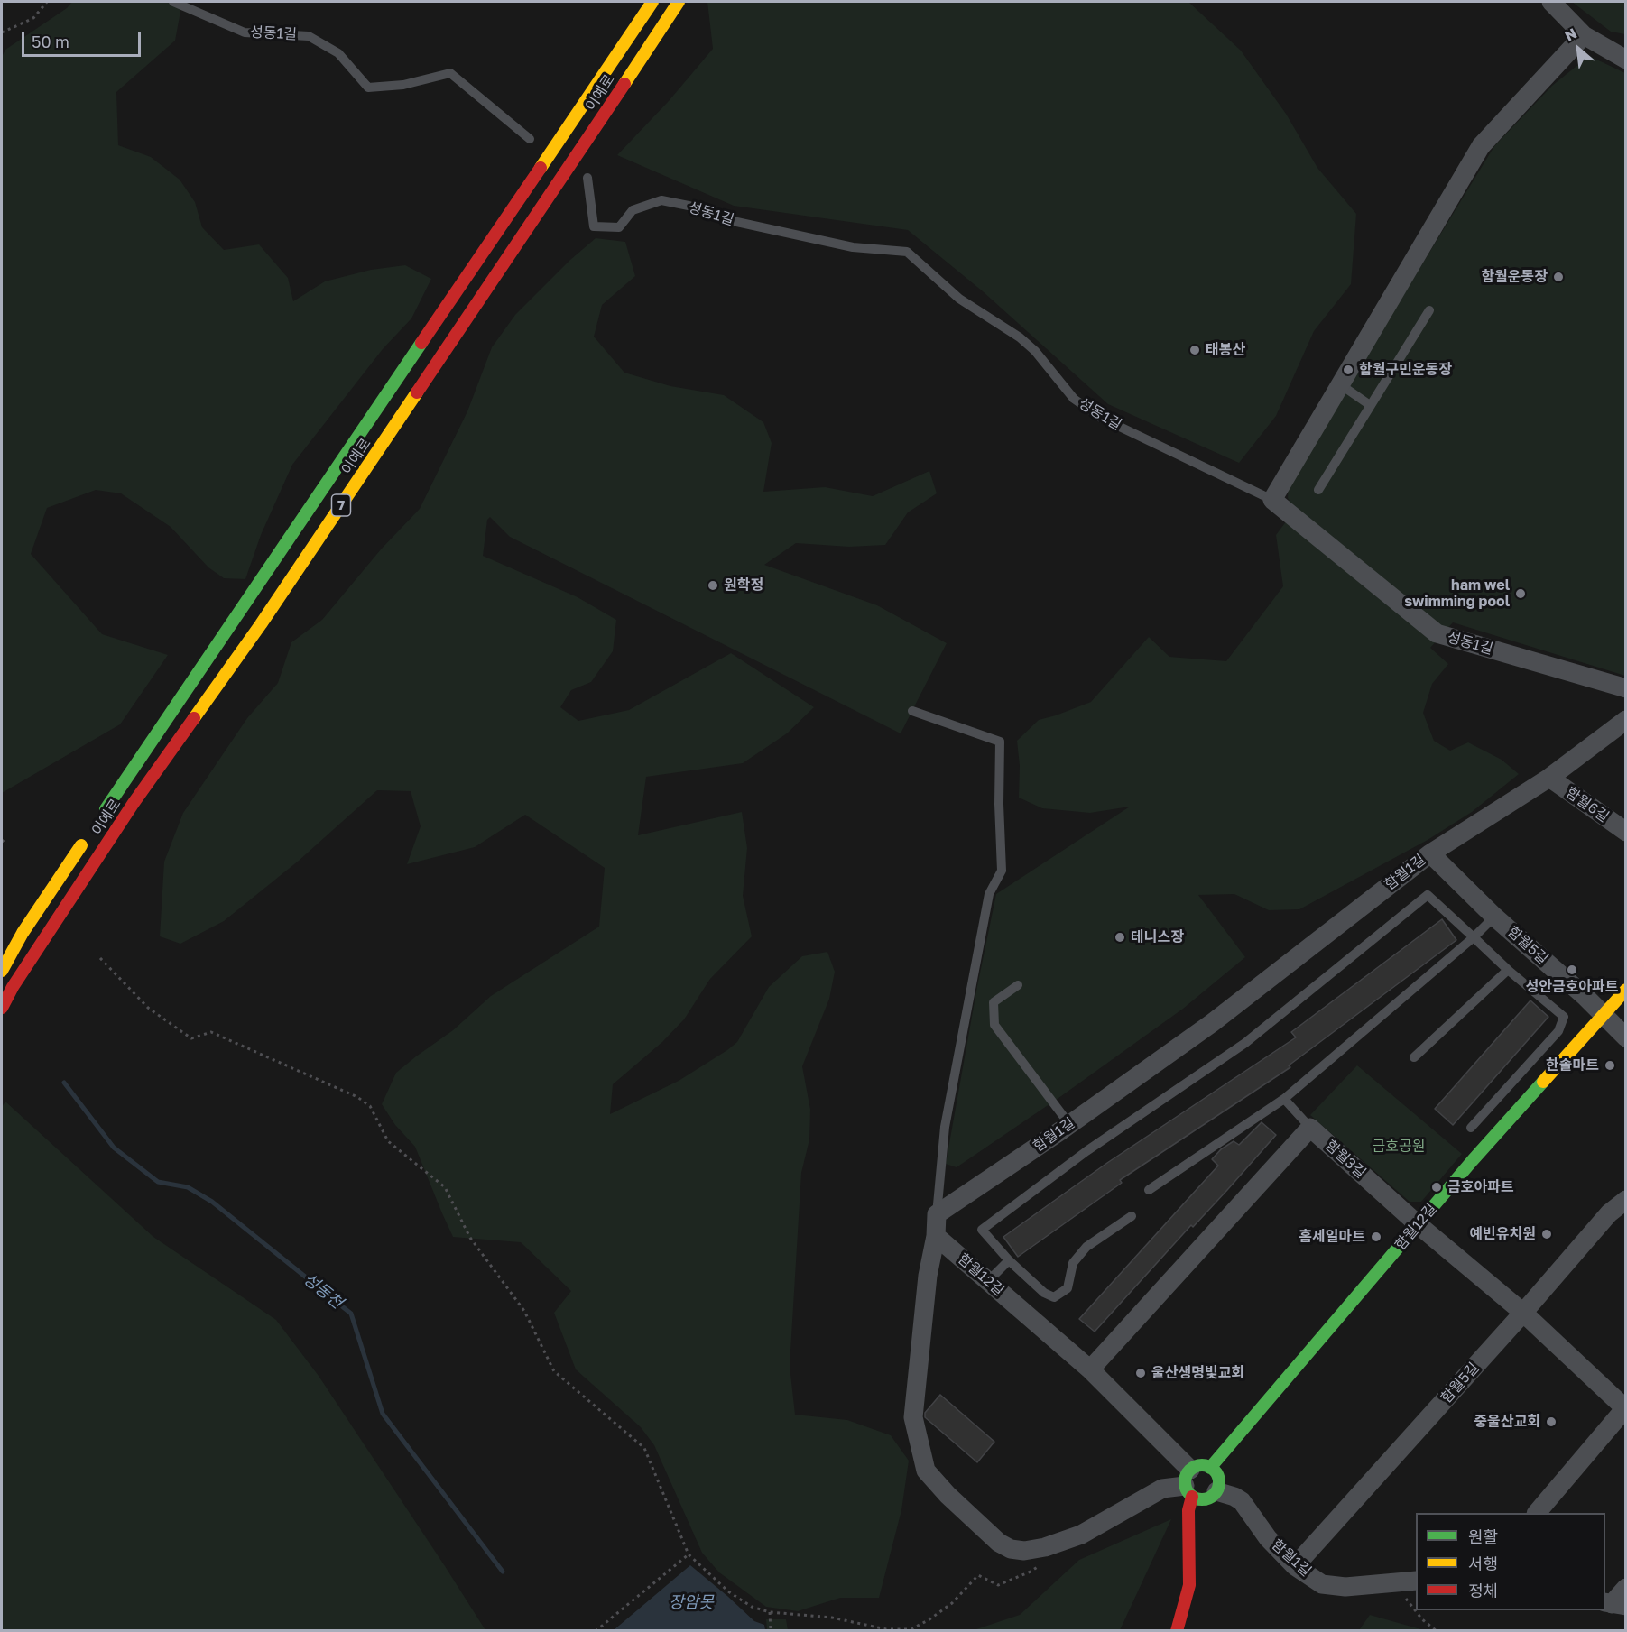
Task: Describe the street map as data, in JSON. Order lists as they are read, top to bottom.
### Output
{
  "streets": {
    "main road": ["이예로", "7", "함월12길"],
    "street": [
      "성동1길",
      "함월6길",
      "함월1길",
      "함월5길",
      "함월3길"
    ]
  },
  "crossings": [
    ["함월6길", "함월1길"],
    ["함월1길", "함월5길"],
    ["함월1길", "함월12길"],
    ["함월5길", "함월3길"],
    ["함월5길", "함월12길"],
    ["함월3길", "함월12길"]
  ],
  "water": ["성동천", "장암못"],
  "parks": ["금호공원"],
  "places": [
    "함월운동장",
    "태봉산",
    "함월구민운동장",
    "원학정",
    "ham wel swimming pool",
    "테니스장",
    "성안금호아파트",
    "한솔마트",
    "금호아파트",
    "예빈유치원",
    "홈세일마트",
    "울산생명빛교회",
    "중울산교회"
  ],
  "legend": ["원활", "서행", "정체"],
  "scale_bar": "50 m",
  "north": "top left"
}
